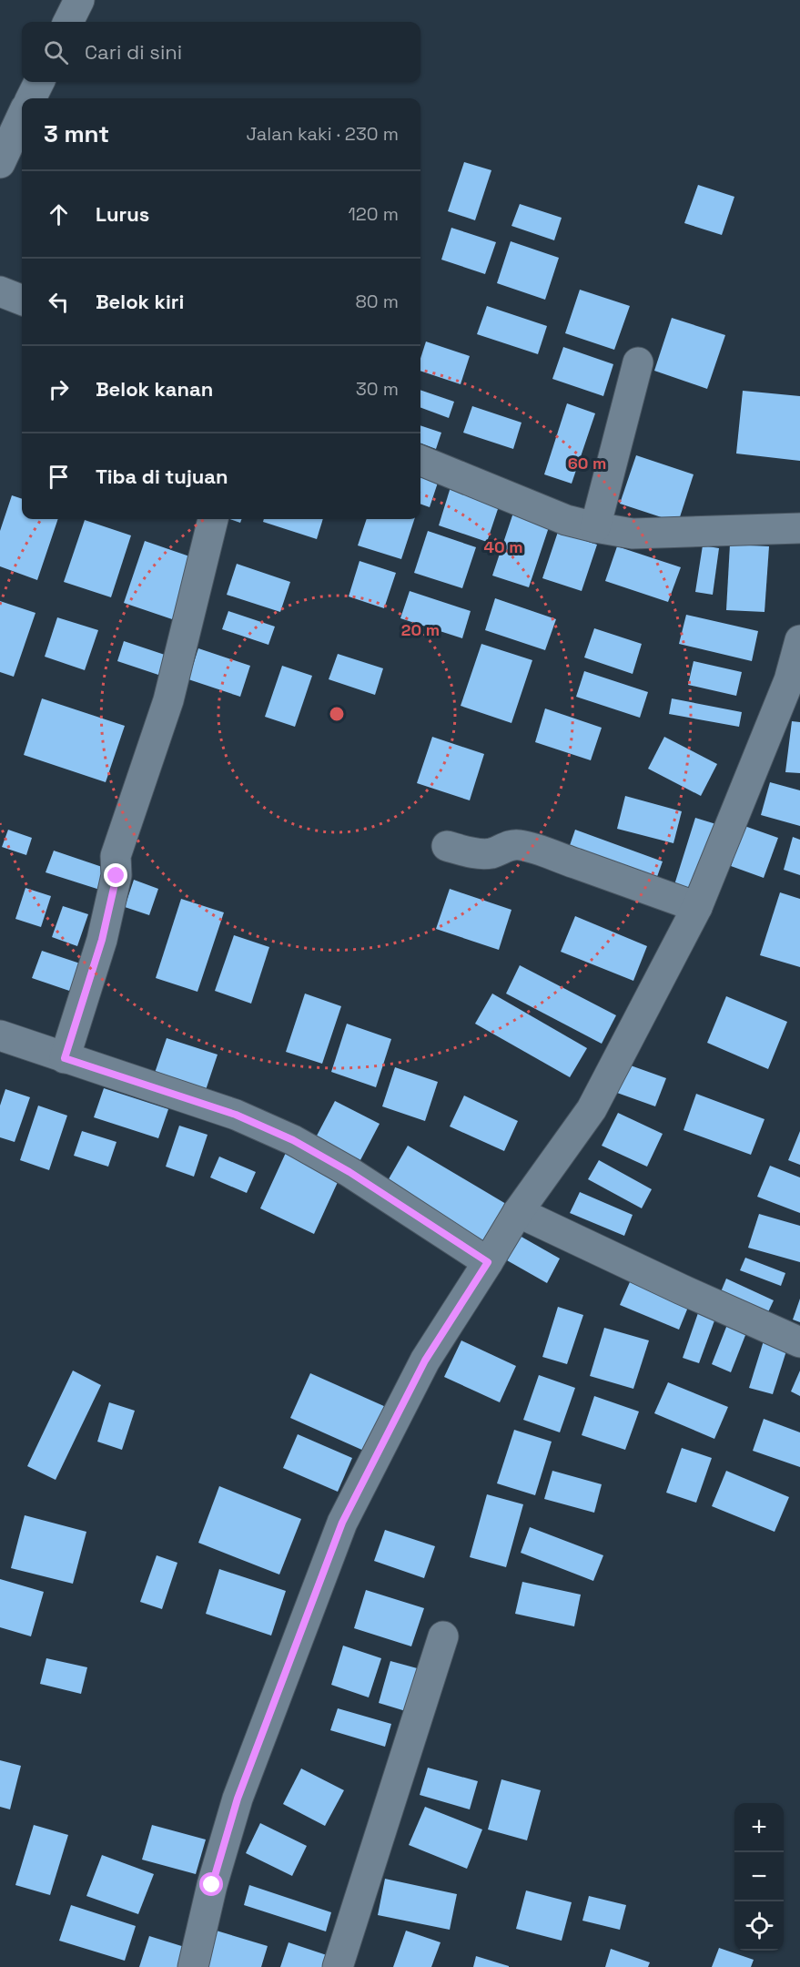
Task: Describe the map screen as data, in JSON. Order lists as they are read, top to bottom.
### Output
{
  "page": {
    "search": "Cari di sini",
    "heading": ["3 mnt", "Jalan kaki · 230 m"],
    "list": [
      ["Lurus", "120 m"],
      ["Belok kiri", "80 m"],
      ["Belok kanan", "30 m"],
      "Tiba di tujuan"
    ],
    "map_buttons": ["+", "−"]
  },
  "rings": ["60 m", "40 m", "20 m"]
}
